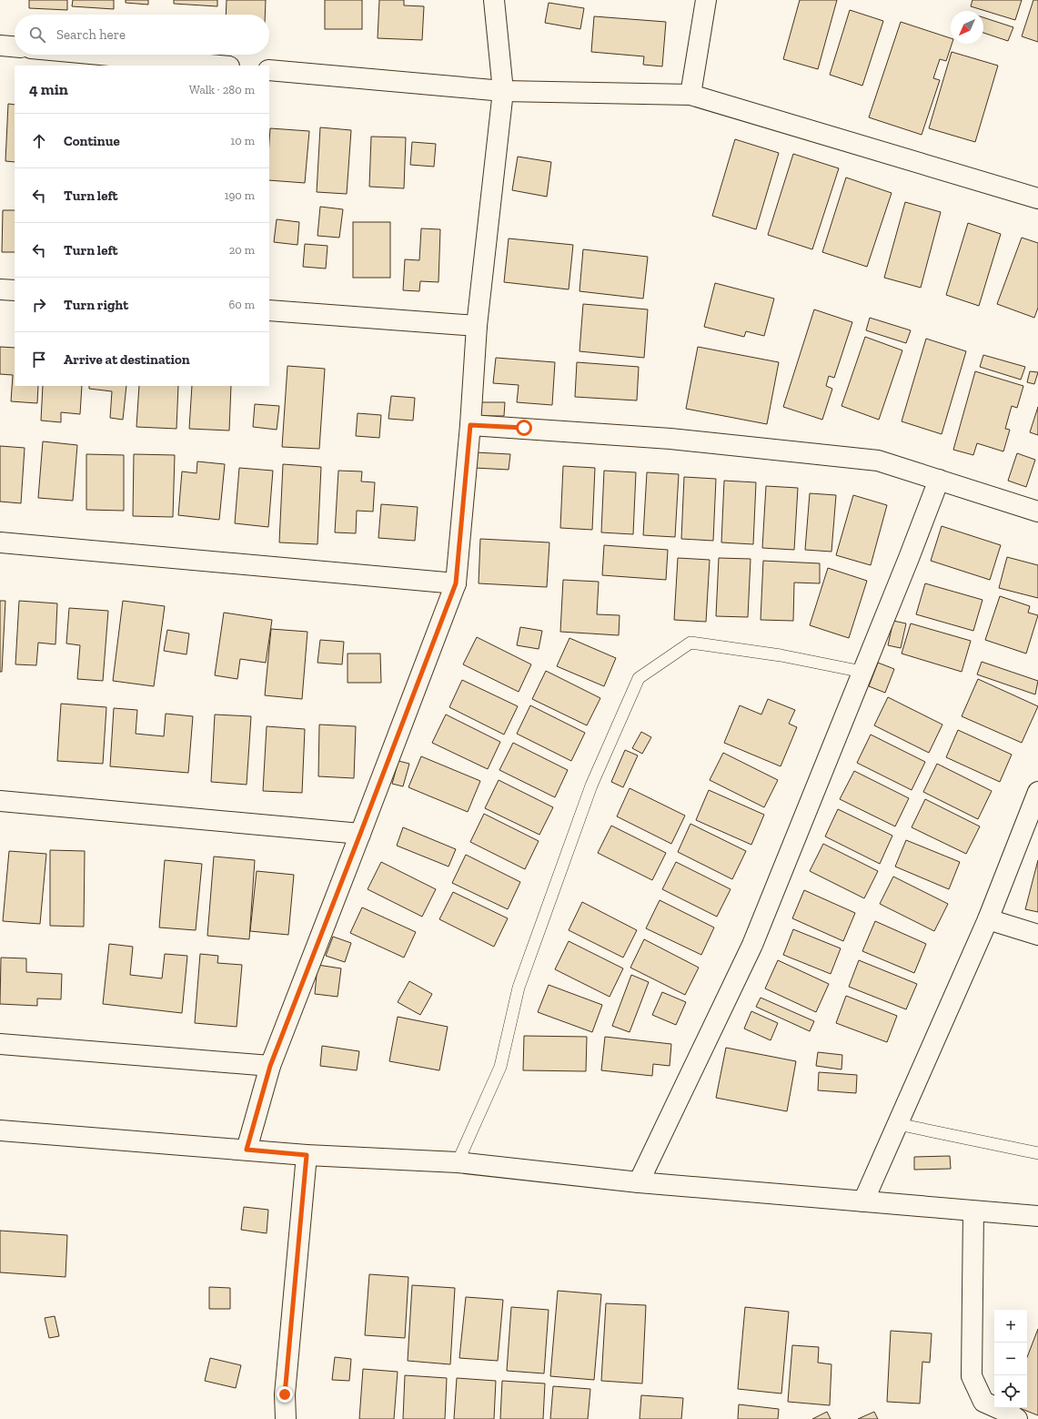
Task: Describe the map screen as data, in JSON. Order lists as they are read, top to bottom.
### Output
{
  "north": "bottom left",
  "page": {
    "search": "Search here",
    "heading": ["4 min", "Walk · 280 m"],
    "list": [
      ["Continue", "10 m"],
      ["Turn left", "190 m"],
      ["Turn left", "20 m"],
      ["Turn right", "60 m"],
      "Arrive at destination"
    ],
    "map_buttons": ["+", "−"]
  }
}
